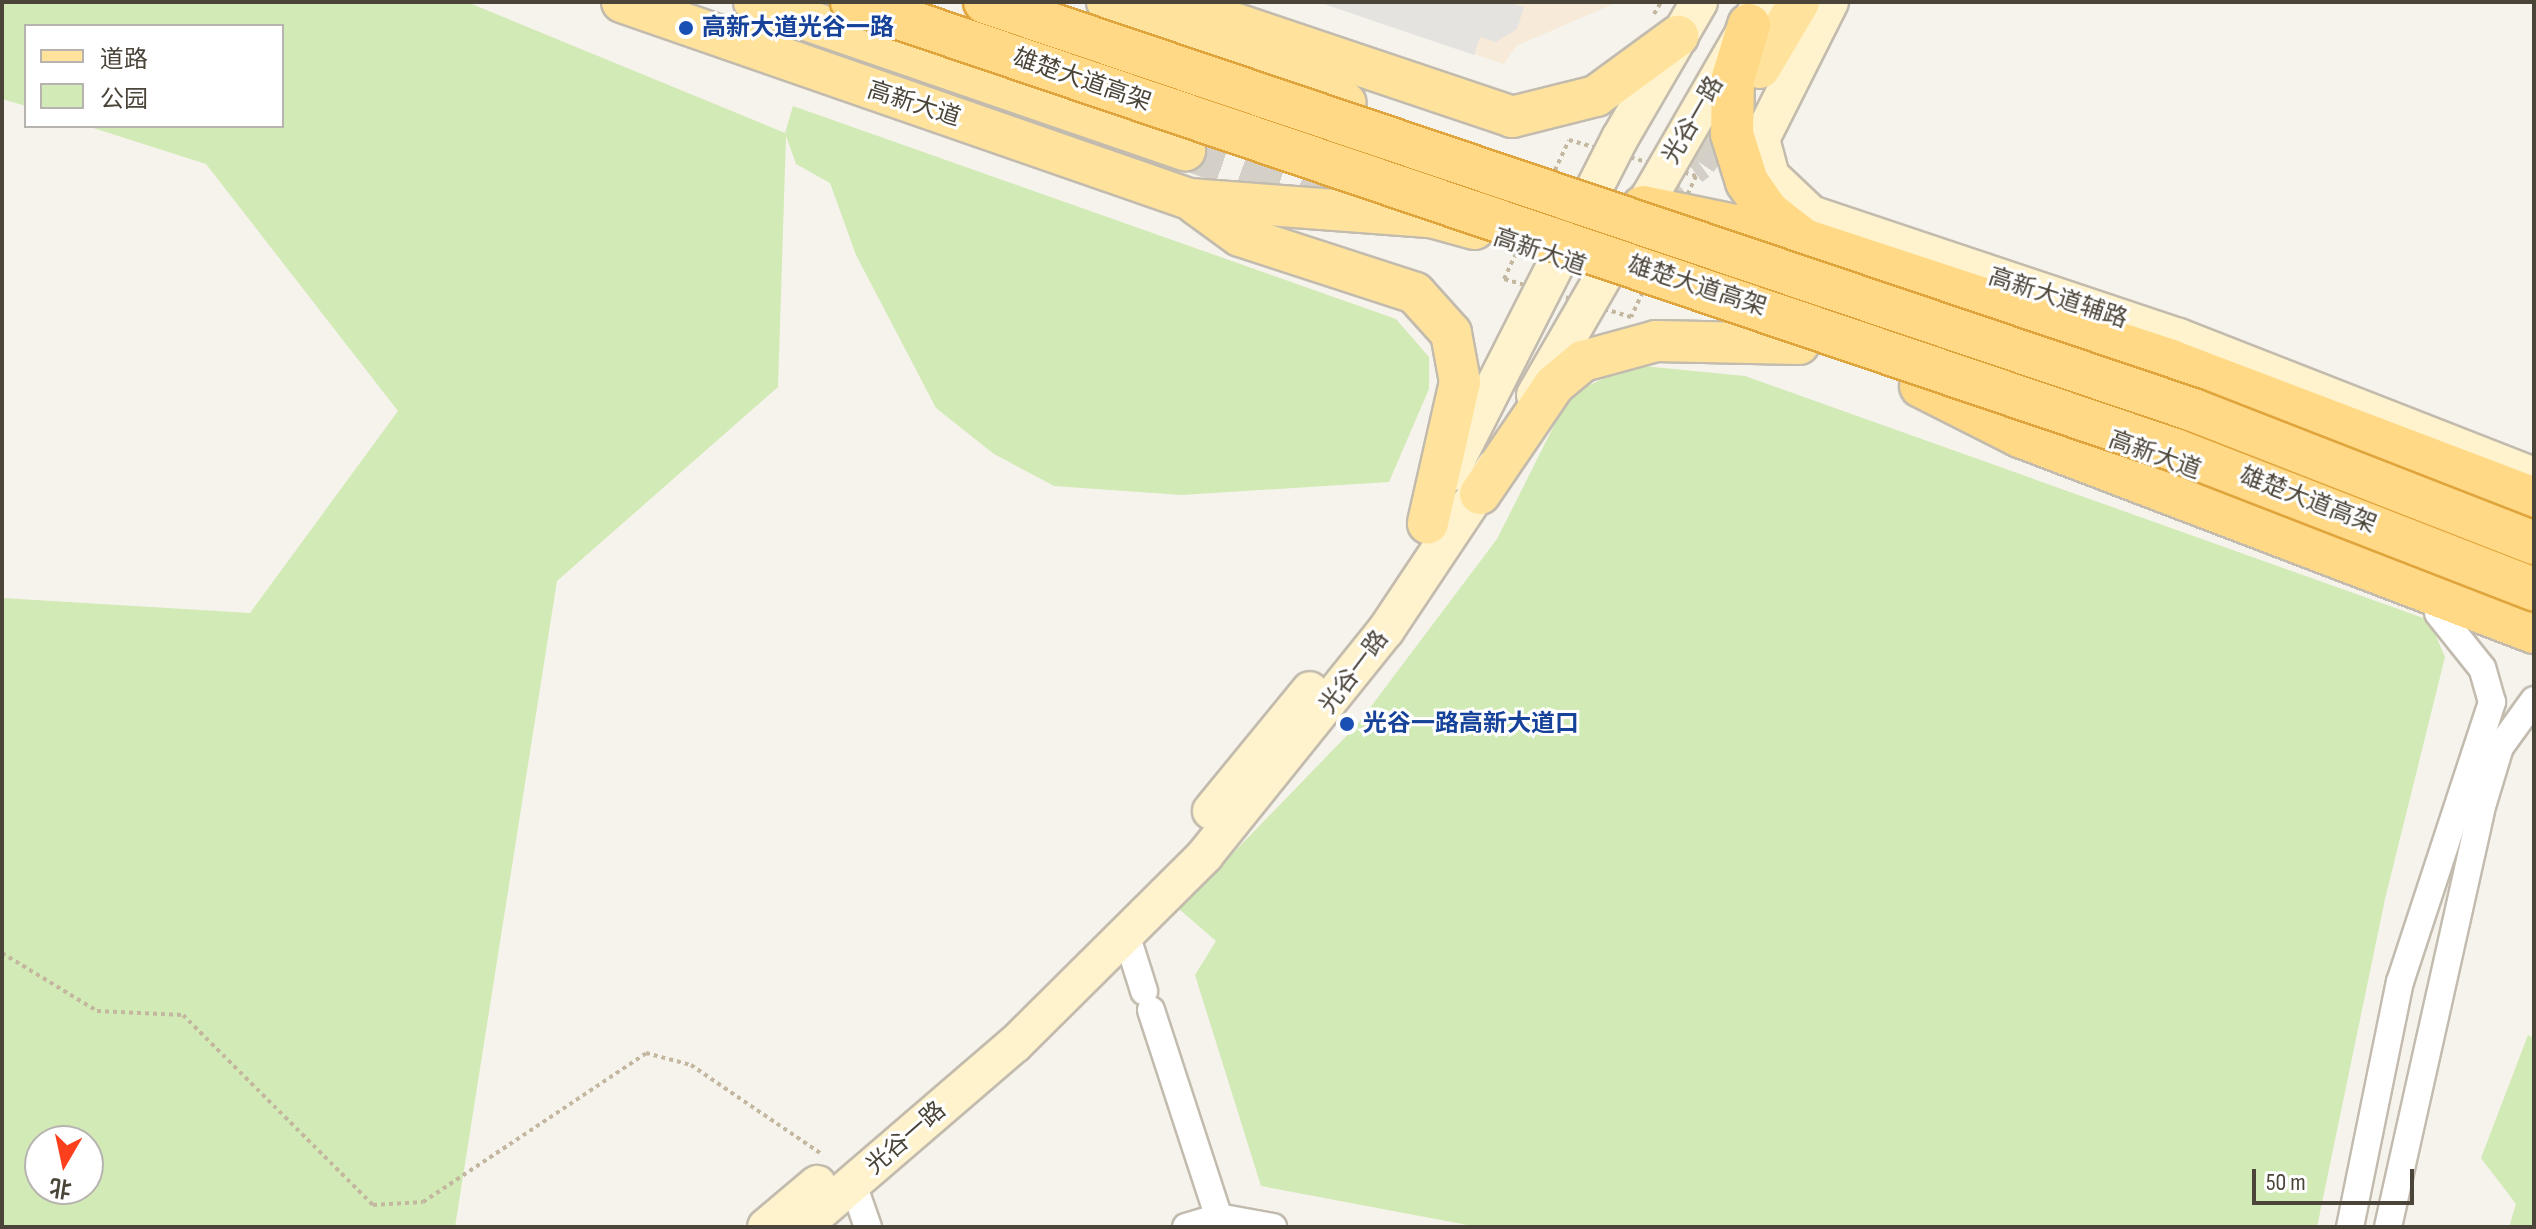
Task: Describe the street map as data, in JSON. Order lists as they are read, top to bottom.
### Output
{
  "streets": {
    "highway": ["雄楚大道高架"],
    "main road": ["高新大道", "光谷一路", "高新大道辅路"]
  },
  "crossings": [
    ["高新大道", "光谷一路"]
  ],
  "places": ["高新大道光谷一路", "光谷一路高新大道口"],
  "legend": ["道路", "公园"],
  "scale_bar": "50 m",
  "north": "bottom"
}
